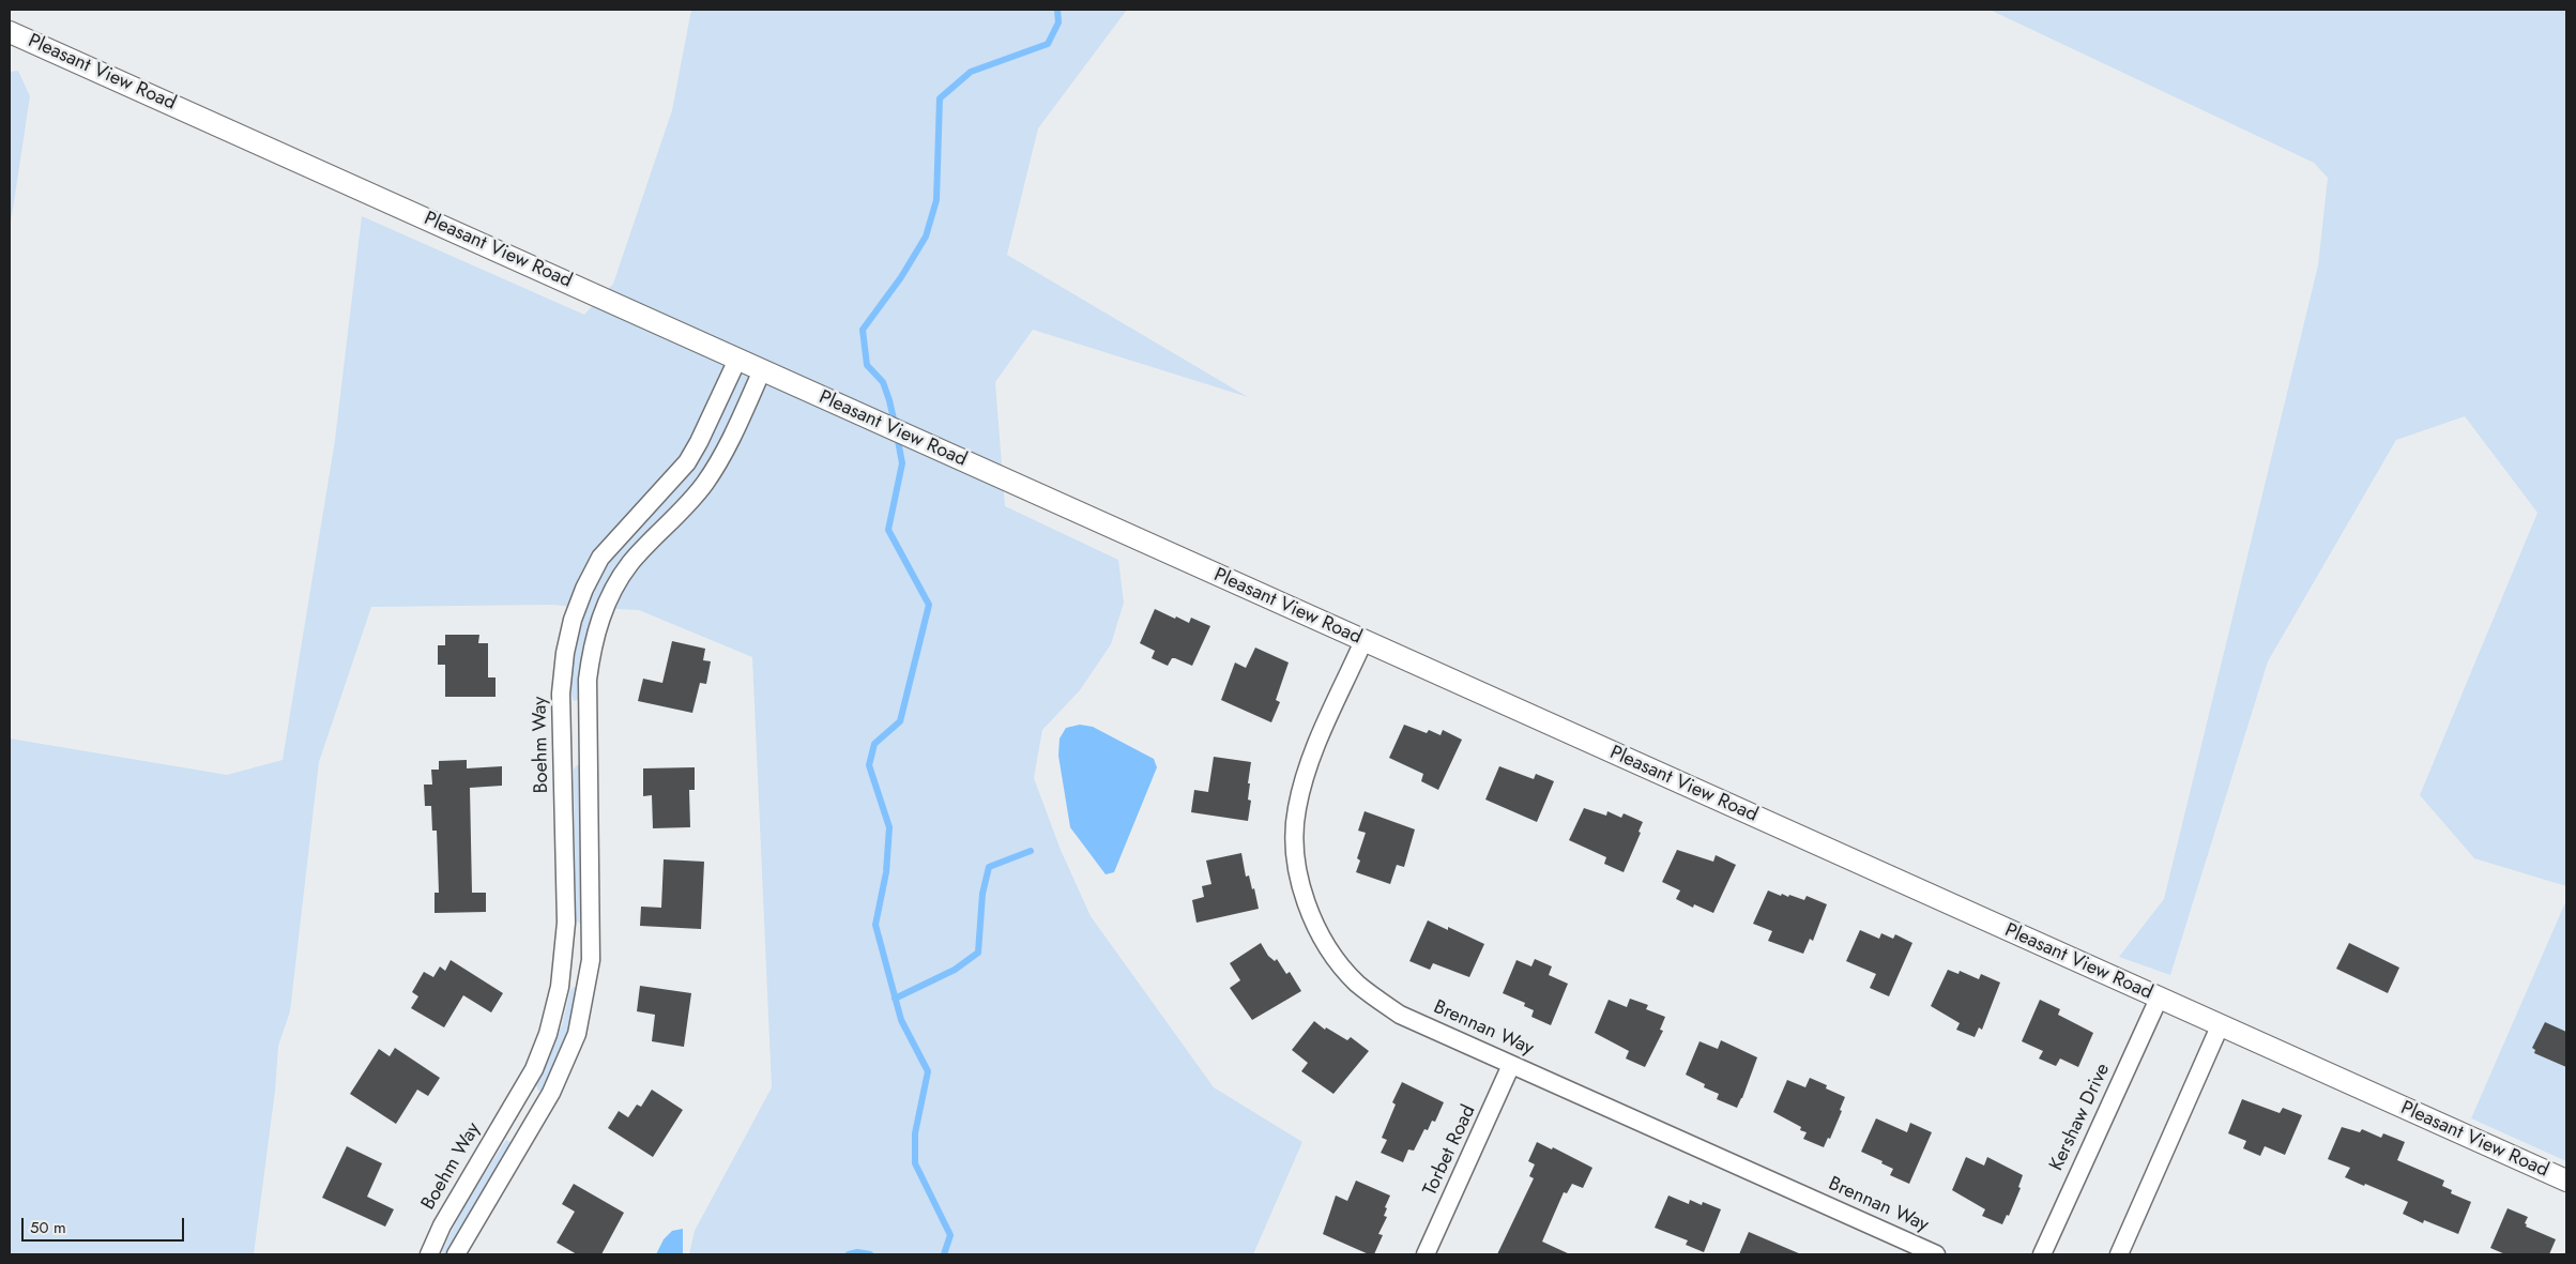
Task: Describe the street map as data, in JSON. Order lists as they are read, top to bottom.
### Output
{
  "streets": {
    "street": [
      "Pleasant View Road",
      "Boehm Way",
      "Brennan Way",
      "Kershaw Drive",
      "Torbet Road"
    ]
  },
  "crossings": [
    ["Pleasant View Road", "Boehm Way"],
    ["Pleasant View Road", "Brennan Way"],
    ["Pleasant View Road", "Kershaw Drive"],
    ["Brennan Way", "Torbet Road"]
  ],
  "scale_bar": "50 m"
}
